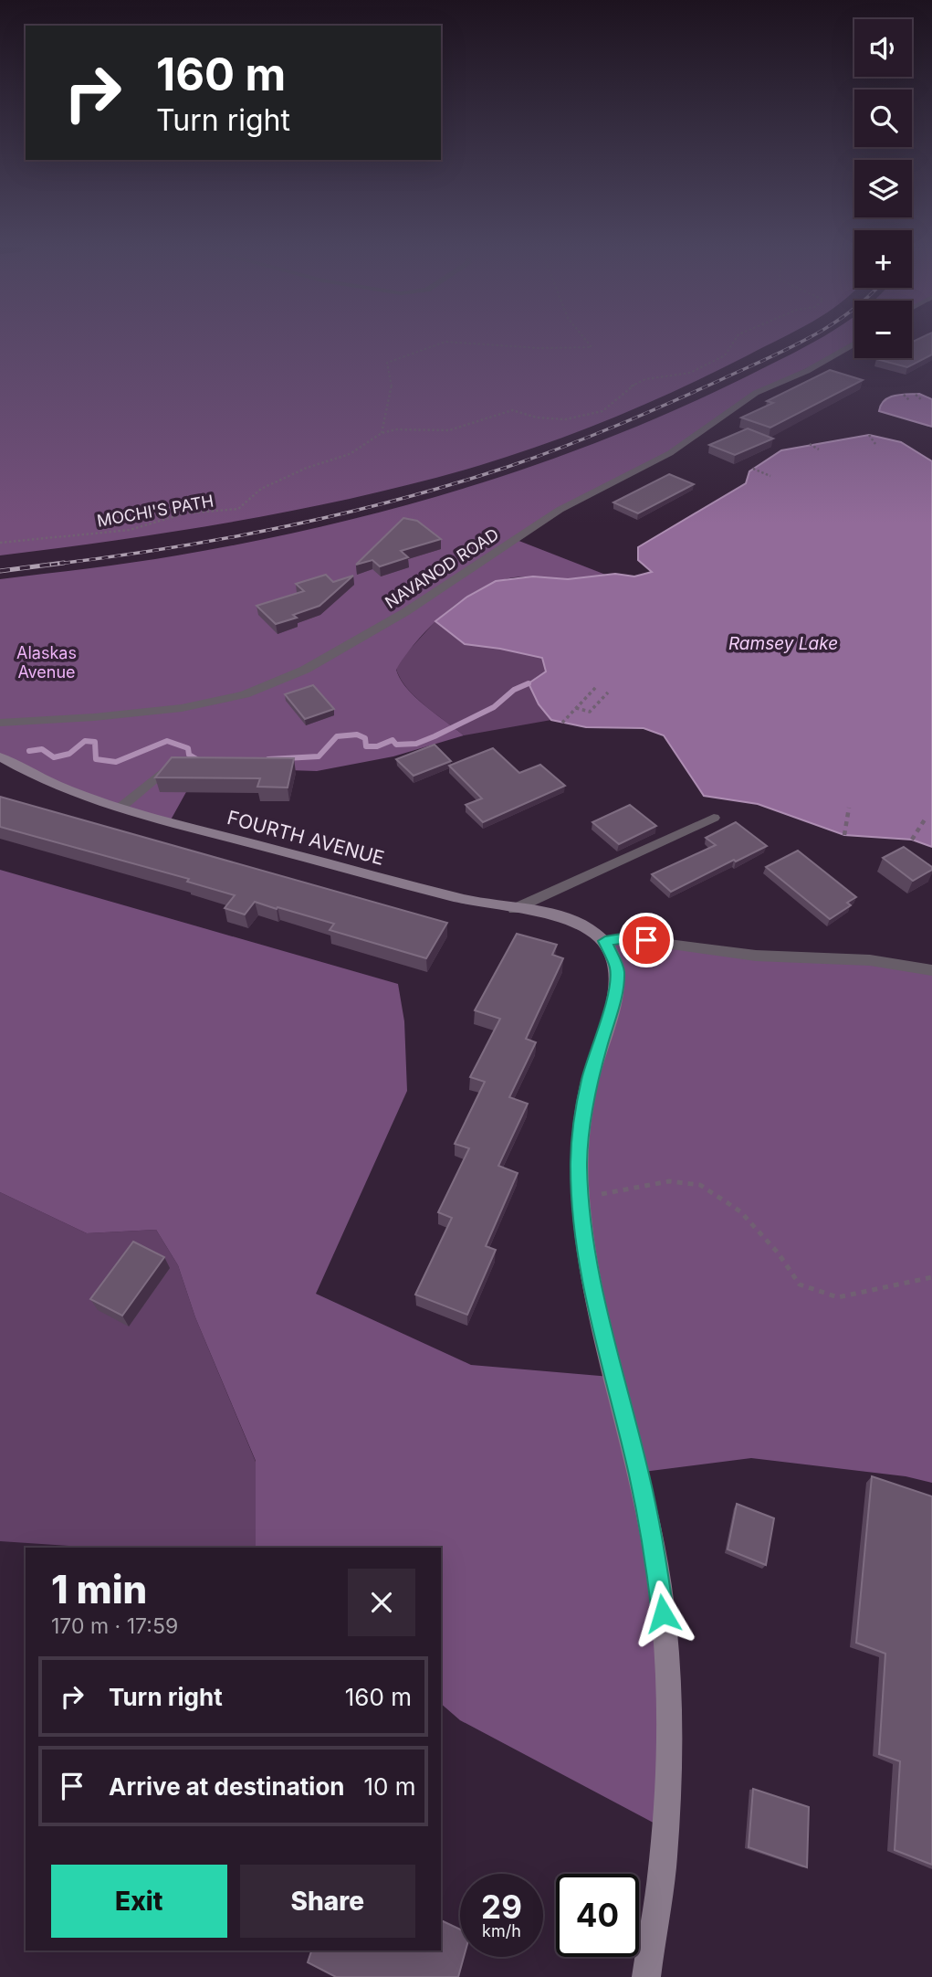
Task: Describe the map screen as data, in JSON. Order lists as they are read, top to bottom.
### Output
{
  "streets": {
    "street": ["NAVANOD ROAD", "FOURTH AVENUE"],
    "path": ["MOCHI'S PATH"]
  },
  "water": ["Ramsey Lake"],
  "parks": ["Alaskas Avenue"],
  "page": {
    "map_buttons": ["+", "−"],
    "turn": ["160 m", "Turn right"],
    "heading": ["1 min", "170 m · 17:59"],
    "list": [
      {
        "name": "Turn right",
        "value": "160 m"
      },
      {
        "name": "Arrive at destination",
        "value": "10 m"
      }
    ],
    "buttons": ["Exit", "Share"],
    "speed": "29 km/h",
    "limit": "40"
  }
}
